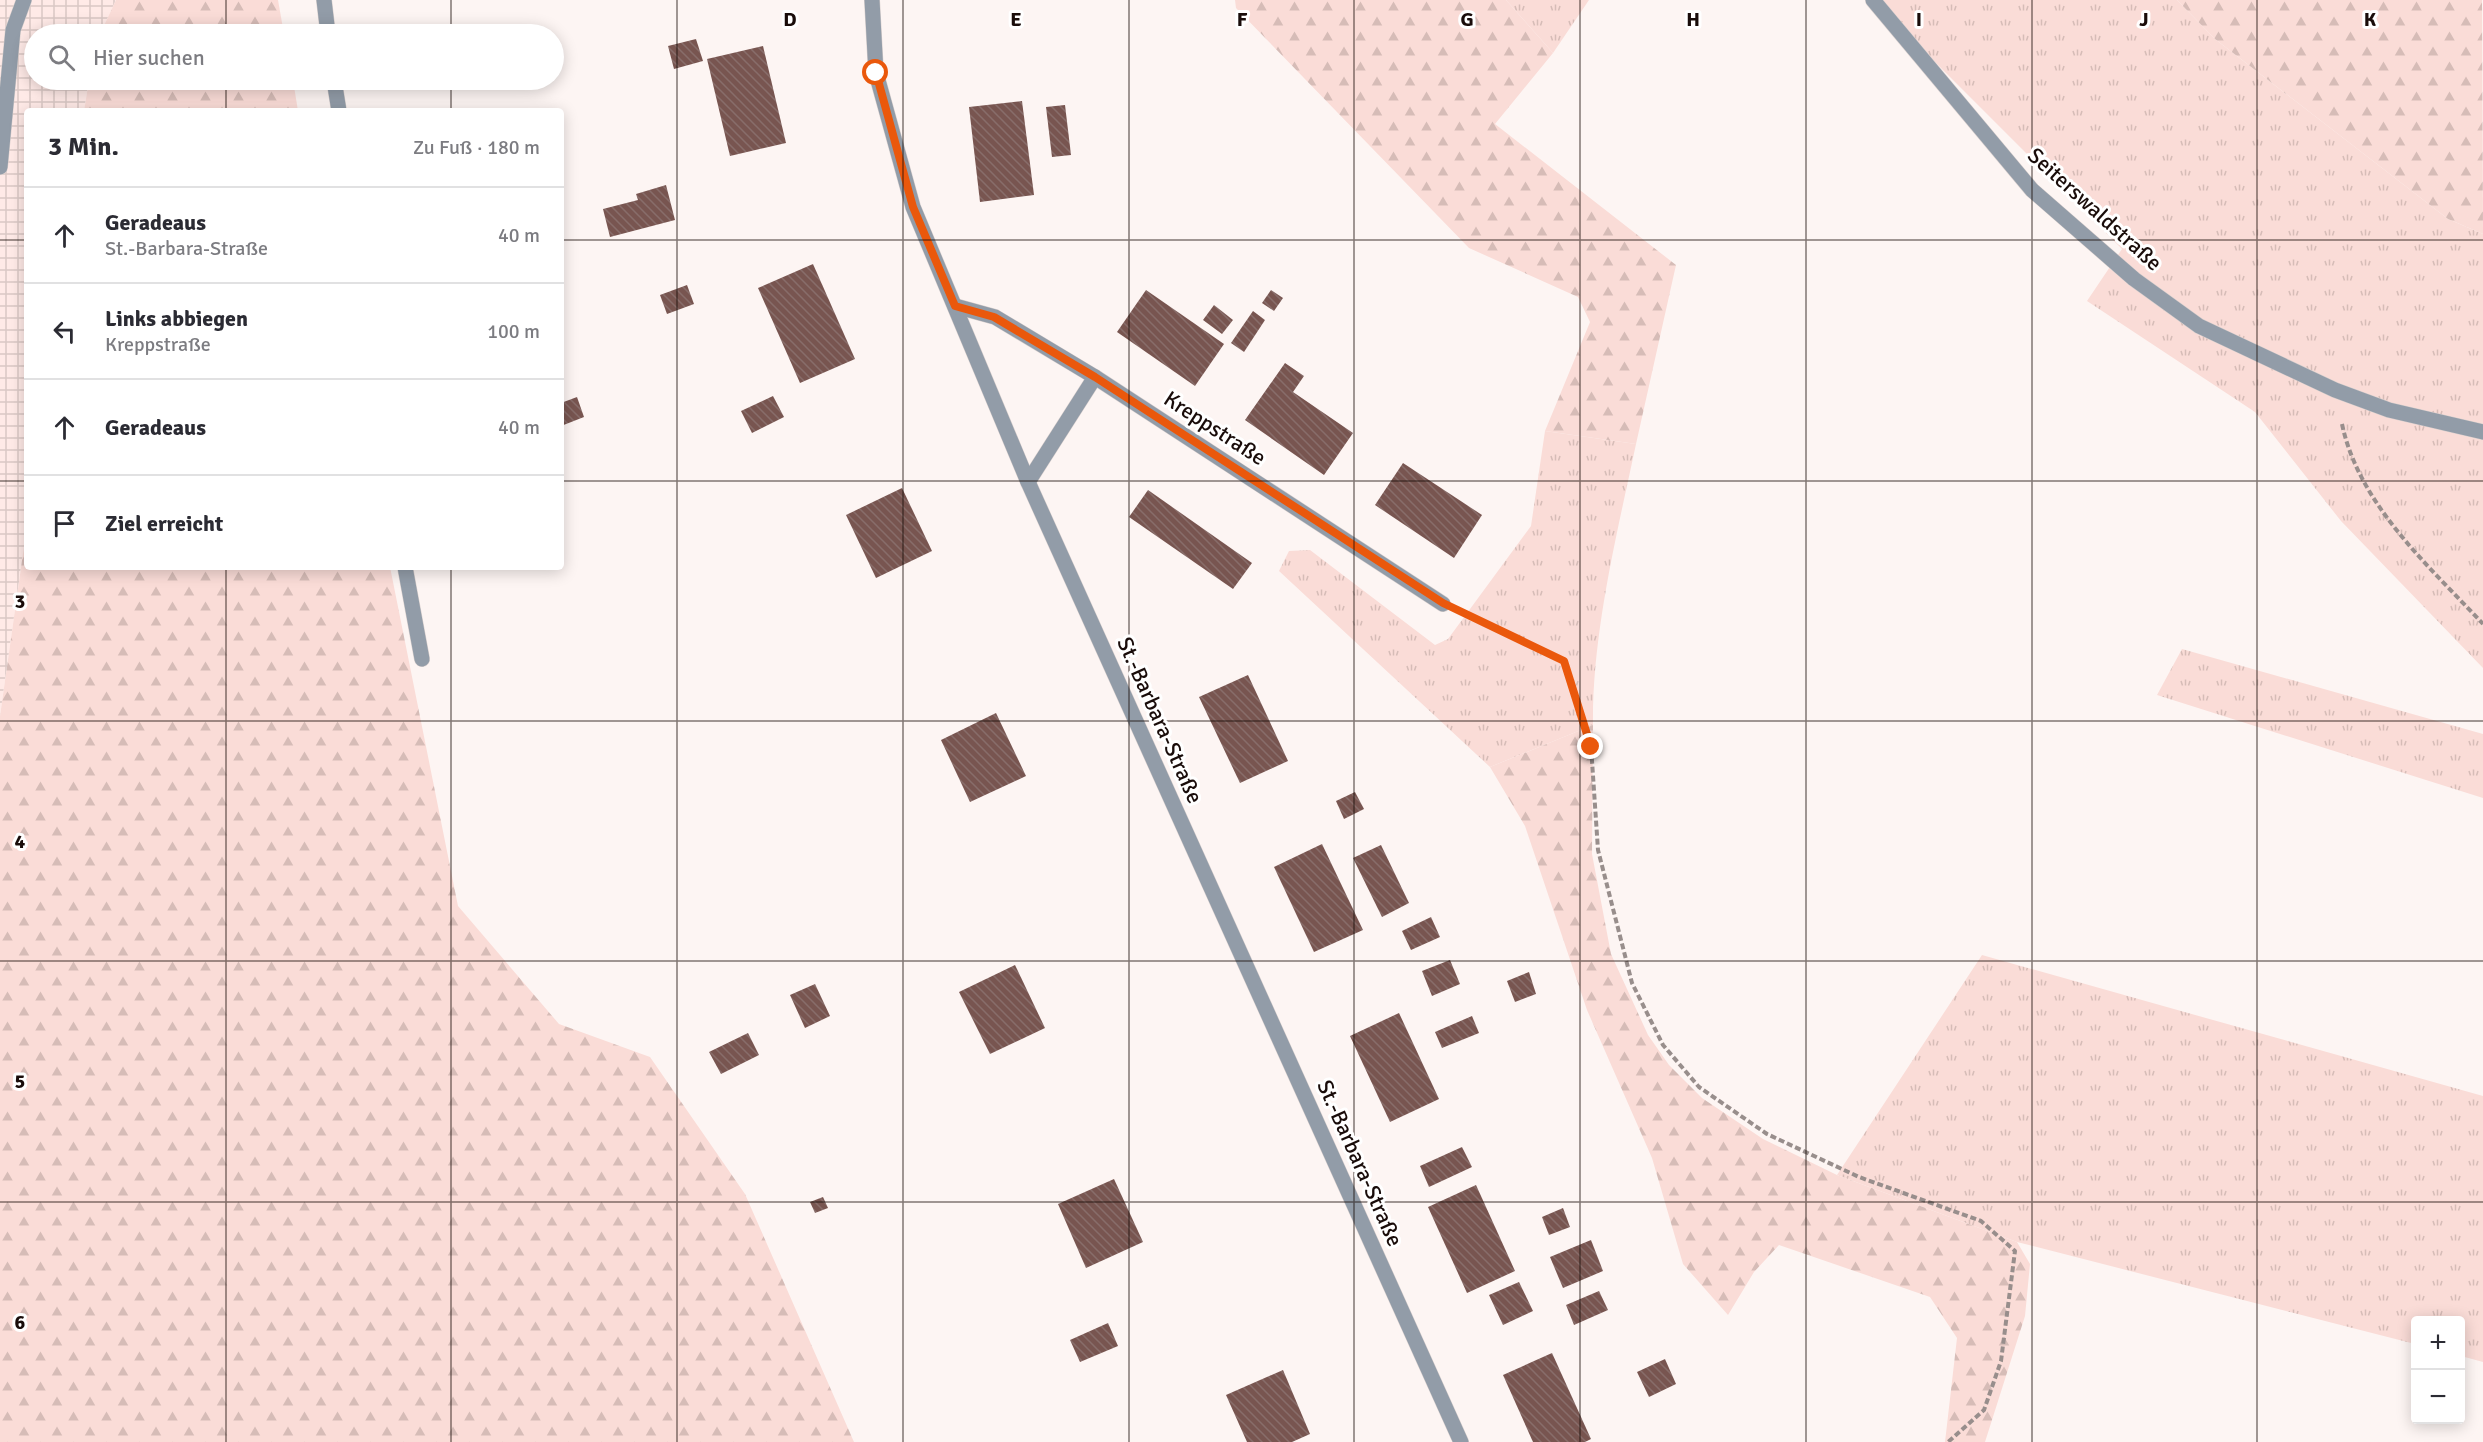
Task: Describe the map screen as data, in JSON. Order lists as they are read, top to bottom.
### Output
{
  "streets": {
    "street": ["Seiterswaldstraße", "Kreppstraße", "St.-Barbara-Straße"]
  },
  "crossings": [
    ["Kreppstraße", "St.-Barbara-Straße"]
  ],
  "page": {
    "search": "Hier suchen",
    "heading": ["3 Min.", "Zu Fuß · 180 m"],
    "list": [
      ["Geradeaus", "St.-Barbara-Straße", "40 m"],
      ["Links abbiegen", "Kreppstraße", "100 m"],
      ["Geradeaus", "40 m"],
      "Ziel erreicht"
    ],
    "map_buttons": ["+", "−"]
  },
  "grid": {
    "columns": [
      "D",
      "E",
      "F",
      "G",
      "H",
      "I",
      "J",
      "K"
    ],
    "rows": [
      "3",
      "4",
      "5",
      "6"
    ]
  }
}
